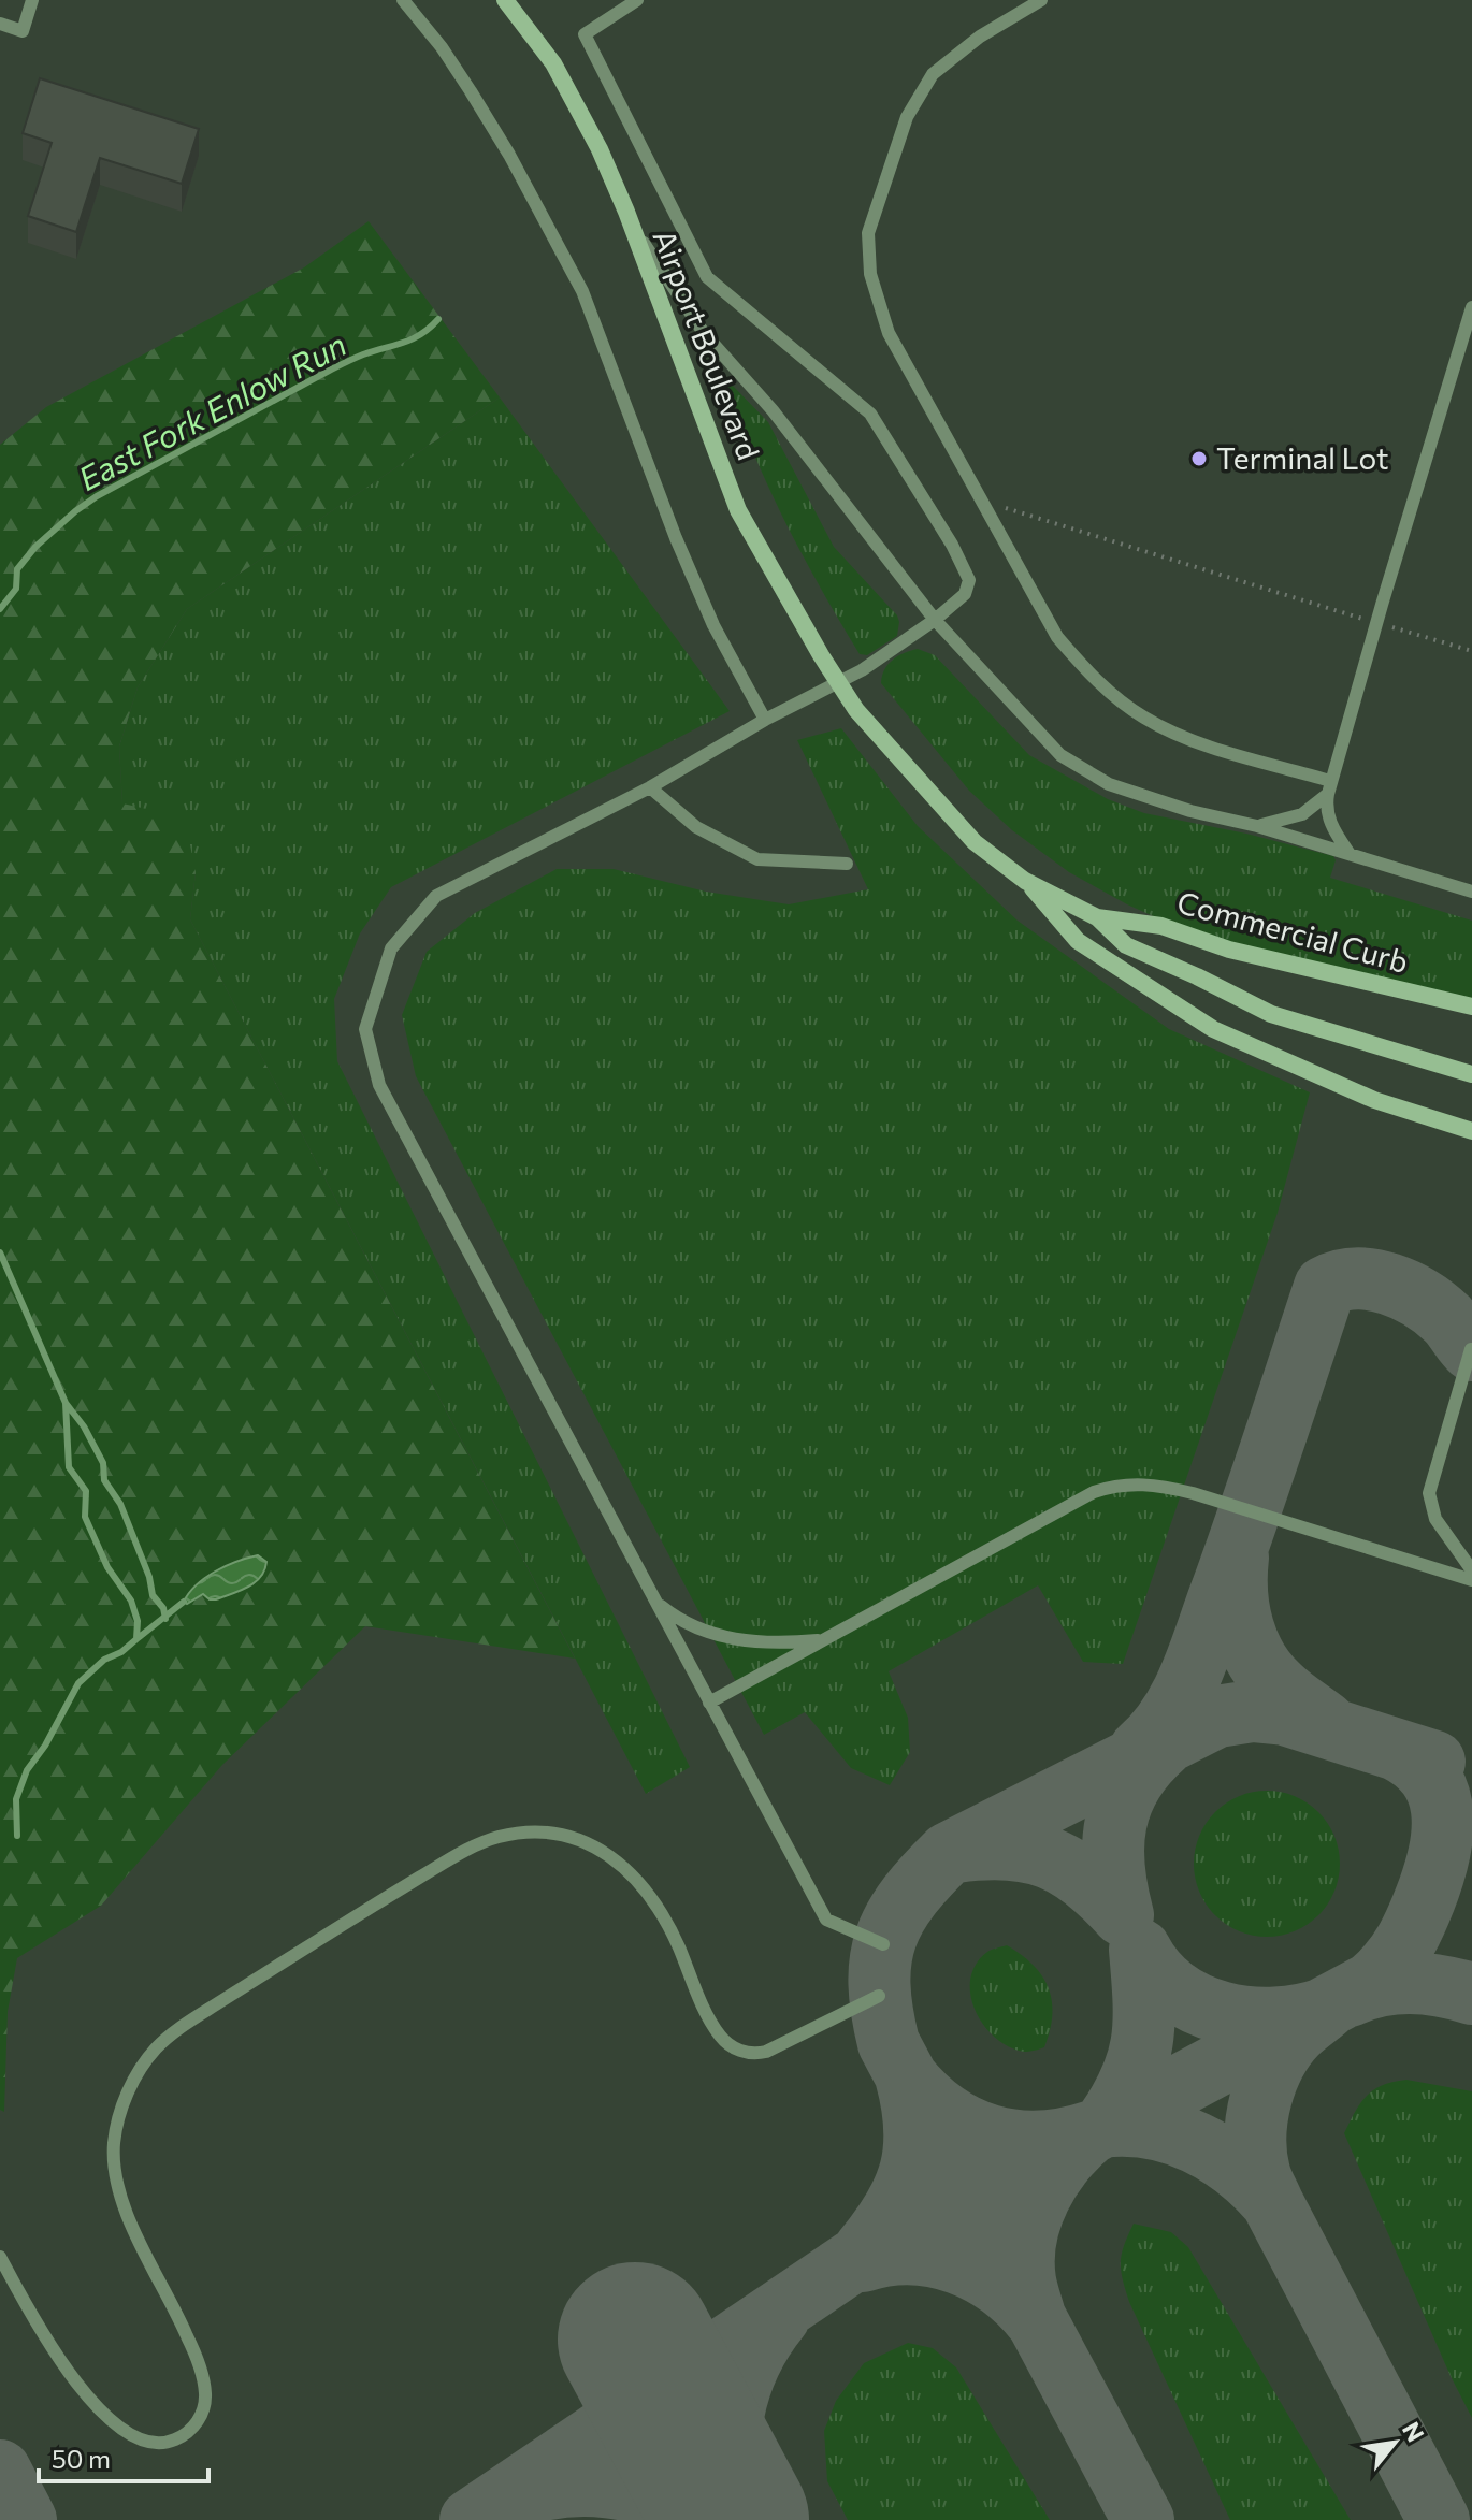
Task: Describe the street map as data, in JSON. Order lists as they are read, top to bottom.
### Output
{
  "streets": {
    "street": ["Airport Boulevard", "Commercial Curb"]
  },
  "water": ["East Fork Enlow Run"],
  "places": ["Terminal Lot"],
  "scale_bar": "50 m",
  "north": "top right"
}
